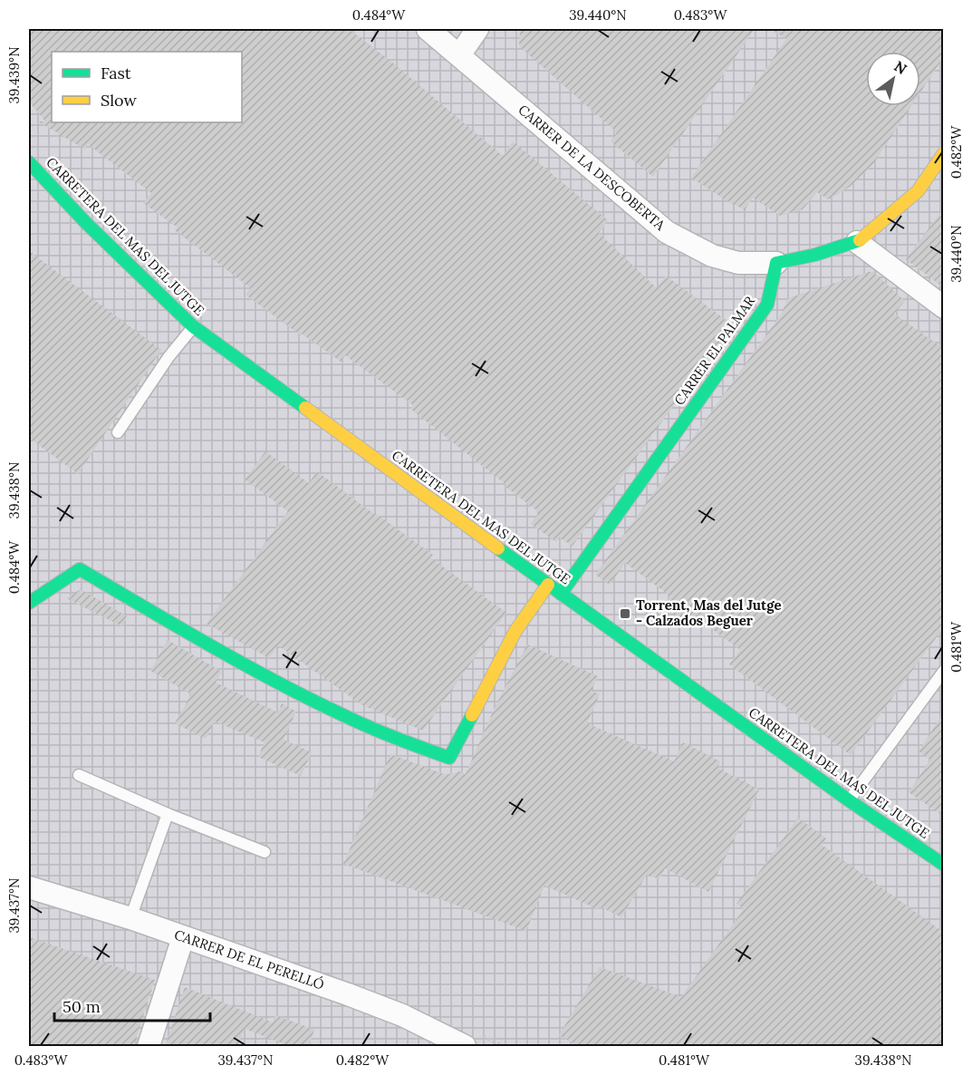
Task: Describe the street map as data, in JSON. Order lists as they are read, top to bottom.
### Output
{
  "streets": {
    "street": [
      "CARRER DE LA DESCOBERTA",
      "CARRETERA DEL MAS DEL JUTGE",
      "CARRER EL PALMAR",
      "CARRER DE EL PERELLÓ"
    ]
  },
  "crossings": [
    ["CARRER DE LA DESCOBERTA", "CARRER EL PALMAR"],
    ["CARRETERA DEL MAS DEL JUTGE", "CARRER EL PALMAR"]
  ],
  "places": {
    "transit": ["Torrent, Mas del Jutge - Calzados Beguer"]
  },
  "legend": ["Fast", "Slow"],
  "scale_bar": "50 m",
  "north": "top right",
  "coordinates": [
    "0.484°W",
    "39.440°N",
    "0.483°W",
    "39.439°N",
    "0.482°W",
    "39.438°N",
    "0.481°W",
    "39.437°N"
  ]
}
